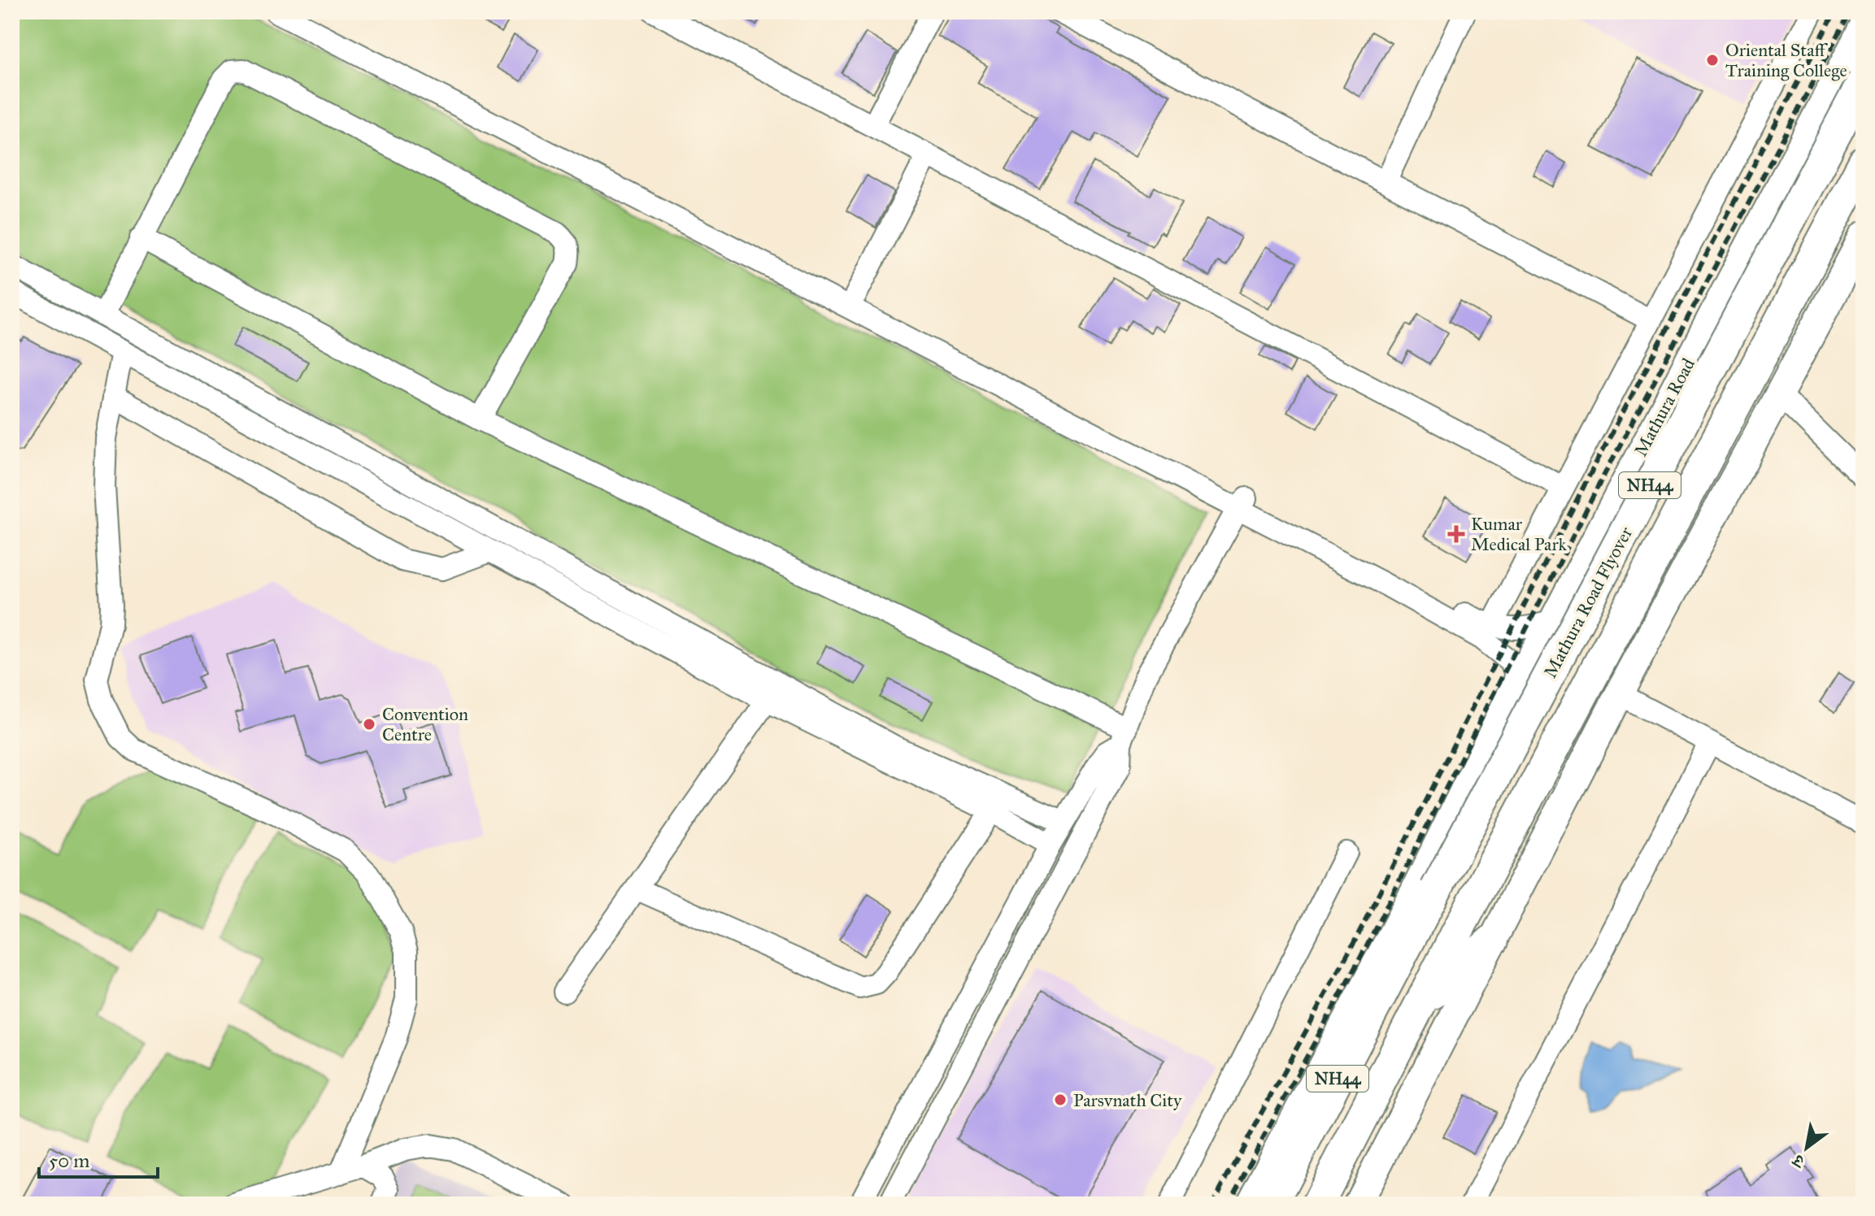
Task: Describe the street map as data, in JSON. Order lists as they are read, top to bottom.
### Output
{
  "streets": {
    "highway": ["NH44", "Mathura Road Flyover"],
    "main road": ["Mathura Road"]
  },
  "crossings": [
    ["Mathura Road", "Mathura Road Flyover"]
  ],
  "places": {
    "other": ["Oriental Staff Training College", "Convention Centre", "Parsvnath City"],
    "health": ["Kumar Medical Park"]
  },
  "scale_bar": "50 m",
  "north": "bottom left"
}
